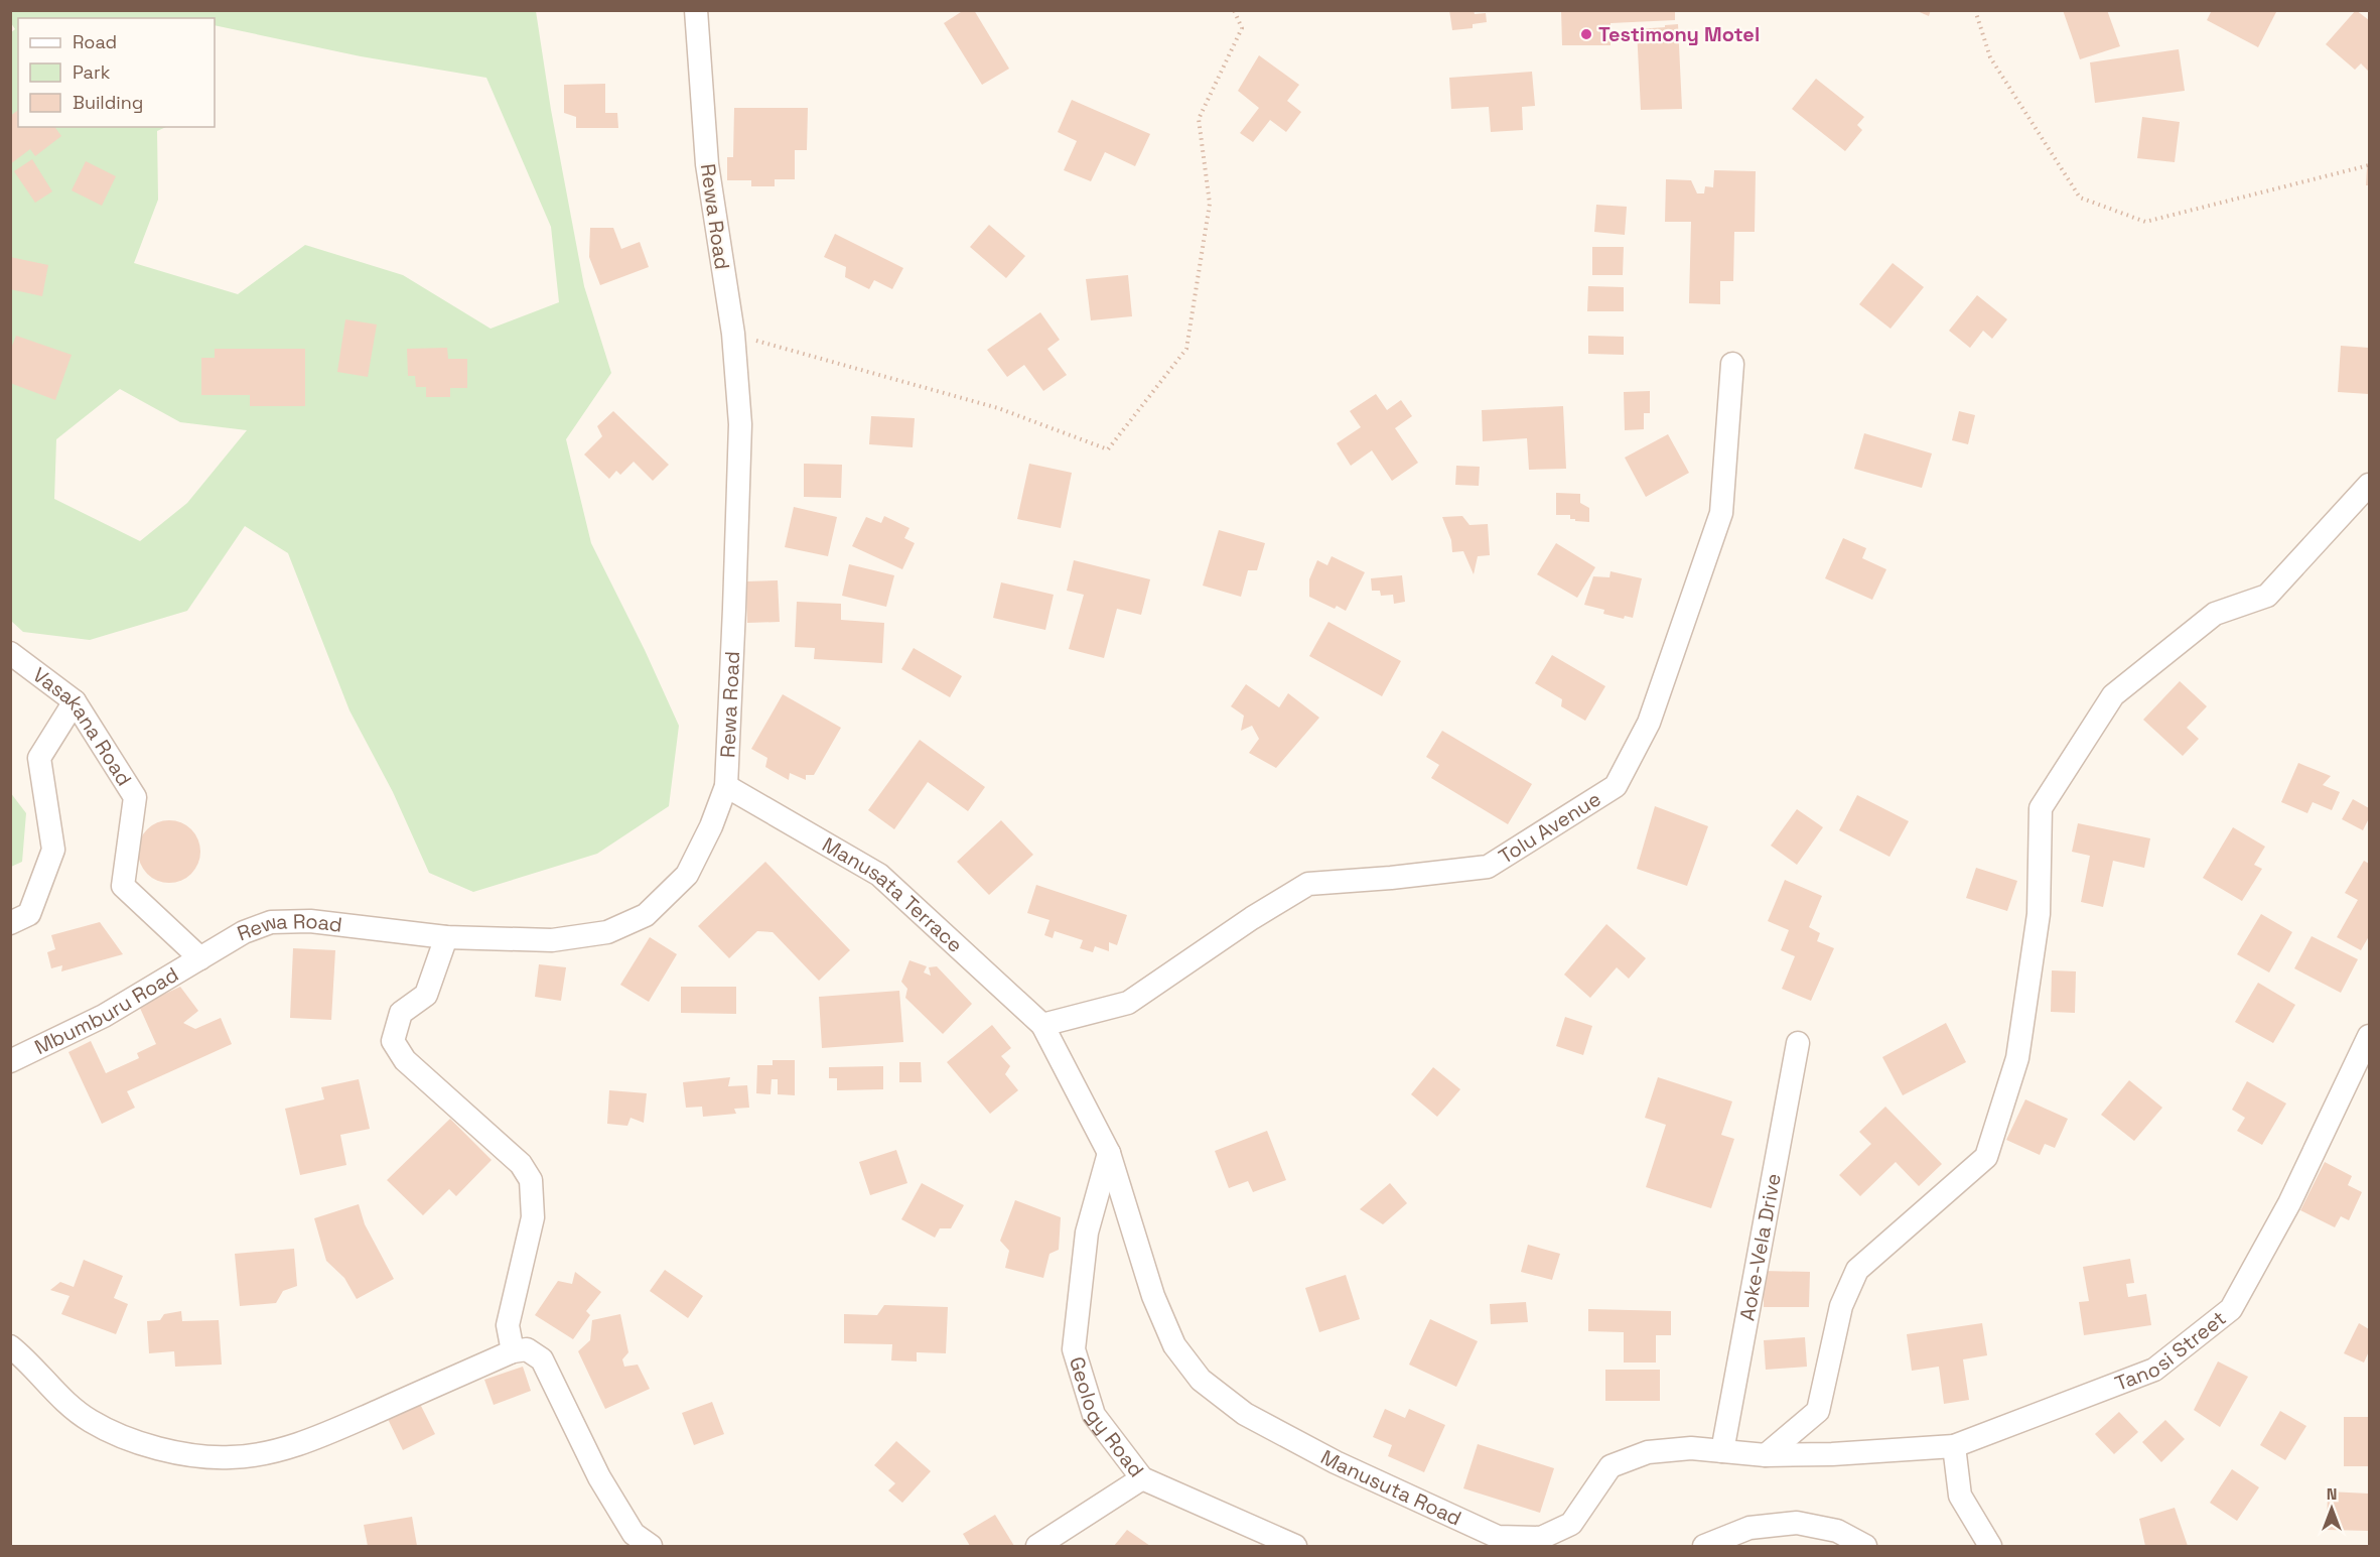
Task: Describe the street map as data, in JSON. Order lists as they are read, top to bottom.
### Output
{
  "streets": {
    "street": [
      "Rewa Road",
      "Vasakana Road",
      "Tolu Avenue",
      "Manusata Terrace",
      "Mbumburu Road",
      "Aoke-Vela Drive",
      "Tanosi Street",
      "Geology Road",
      "Manusuta Road"
    ]
  },
  "crossings": [
    ["Rewa Road", "Vasakana Road"],
    ["Rewa Road", "Manusata Terrace"],
    ["Rewa Road", "Mbumburu Road"],
    ["Vasakana Road", "Mbumburu Road"],
    ["Tolu Avenue", "Manusata Terrace"],
    ["Tolu Avenue", "Manusuta Road"],
    ["Manusata Terrace", "Manusuta Road"],
    ["Aoke-Vela Drive", "Manusuta Road"],
    ["Tanosi Street", "Manusuta Road"],
    ["Geology Road", "Manusuta Road"]
  ],
  "places": ["Testimony Motel"],
  "legend": ["Road", "Park", "Building"],
  "north": "top"
}
